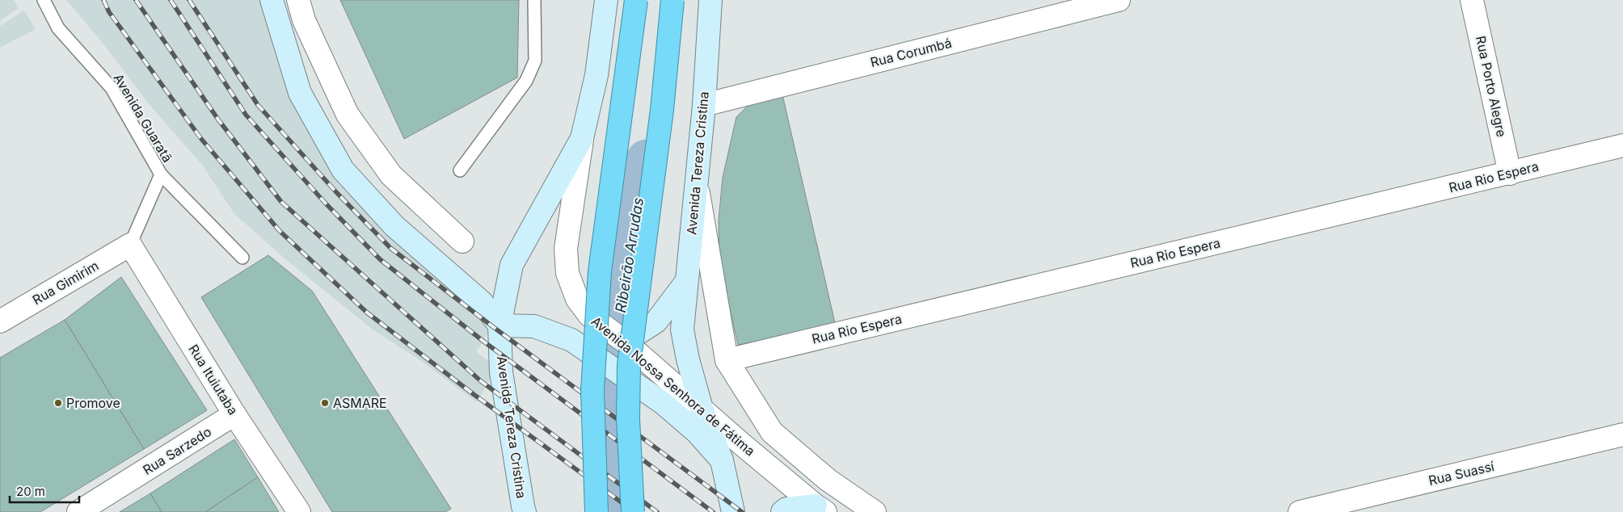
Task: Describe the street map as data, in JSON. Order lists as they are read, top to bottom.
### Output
{
  "streets": {
    "main road": ["Avenida Tereza Cristina"],
    "street": [
      "Rua Corumbá",
      "Rua Porto Alegre",
      "Rua Rio Espera",
      "Rua Gimirim",
      "Rua Ituiutaba",
      "Avenida Nossa Senhora de Fátima",
      "Rua Sarzedo",
      "Rua Suassí"
    ],
    "lane": ["Avenida Guaratã"]
  },
  "crossings": [
    ["Rua Corumbá", "Avenida Tereza Cristina"],
    ["Rua Porto Alegre", "Rua Rio Espera"],
    ["Avenida Tereza Cristina", "Avenida Nossa Senhora de Fátima"],
    ["Rua Gimirim", "Rua Ituiutaba"],
    ["Rua Ituiutaba", "Rua Sarzedo"]
  ],
  "water": ["Ribeirão Arrudas"],
  "places": ["Promove", "ASMARE"],
  "scale_bar": "20 m"
}
